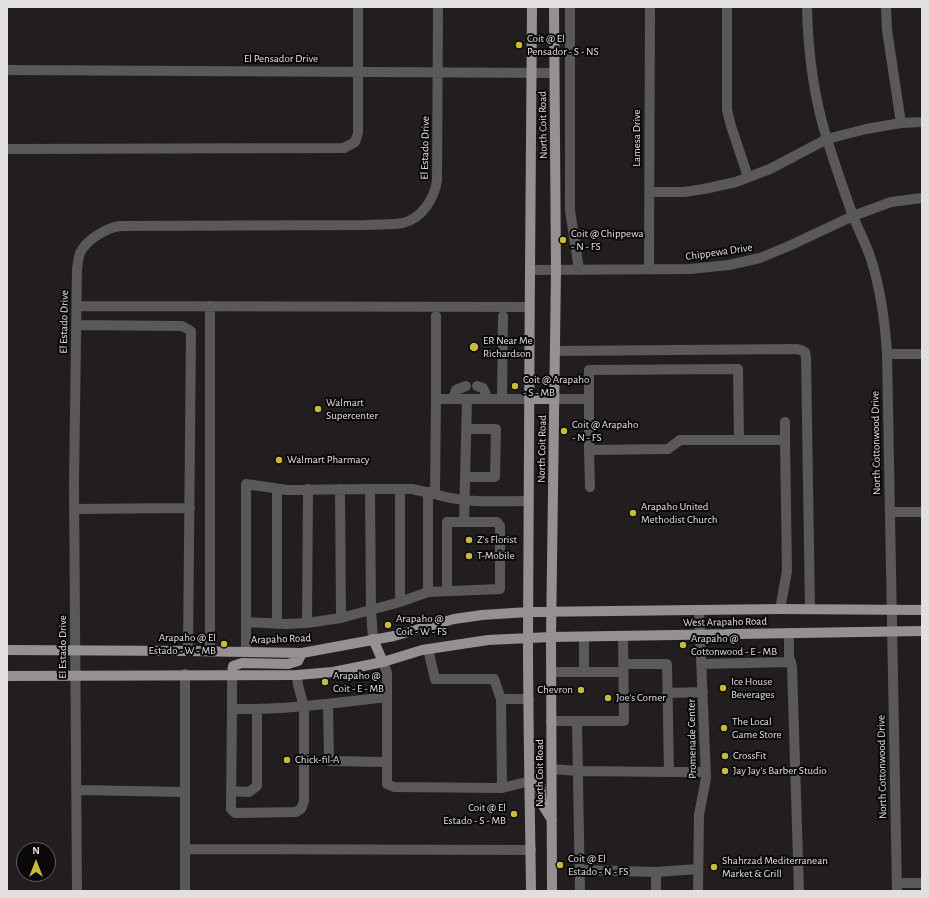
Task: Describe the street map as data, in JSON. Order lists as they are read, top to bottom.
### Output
{
  "streets": {
    "main road": ["North Coit Road", "West Arapaho Road", "Arapaho Road"],
    "street": [
      "El Pensador Drive",
      "Lamesa Drive",
      "El Estado Drive",
      "Chippewa Drive",
      "North Cottonwood Drive",
      "Promenade Center"
    ]
  },
  "crossings": [
    ["El Pensador Drive", "North Coit Road"],
    ["El Pensador Drive", "El Estado Drive"],
    ["North Coit Road", "Chippewa Drive"],
    ["North Coit Road", "West Arapaho Road"],
    ["North Coit Road", "Arapaho Road"],
    ["Lamesa Drive", "Chippewa Drive"],
    ["El Estado Drive", "Arapaho Road"],
    ["Chippewa Drive", "North Cottonwood Drive"],
    ["North Cottonwood Drive", "West Arapaho Road"],
    ["West Arapaho Road", "Arapaho Road"],
    ["West Arapaho Road", "Promenade Center"]
  ],
  "places": [
    "Coit @ El Pensador - S - NS",
    "Coit @ Chippewa - N - FS",
    "ER Near Me Richardson",
    "Coit @ Arapaho - S - MB",
    "Walmart Supercenter",
    "Coit @ Arapaho - N - FS",
    "Walmart Pharmacy",
    "Arapaho United Methodist Church",
    "Z's Florist",
    "T-Mobile",
    "Arapaho @ Coit - W - FS",
    "Arapaho @ El Estado - W - MB",
    "Arapaho @ Cottonwood - E - MB",
    "Arapaho @ Coit - E - MB",
    "Ice House Beverages",
    "Chevron",
    "Joe's Corner",
    "The Local Game Store",
    "CrossFit",
    "Chick-fil-A",
    "Jay Jay's Barber Studio",
    "Coit @ El Estado - S - MB",
    "Coit @ El Estado - N - FS",
    "Shahrzad Mediterranean Market & Grill"
  ],
  "north": "top"
}
